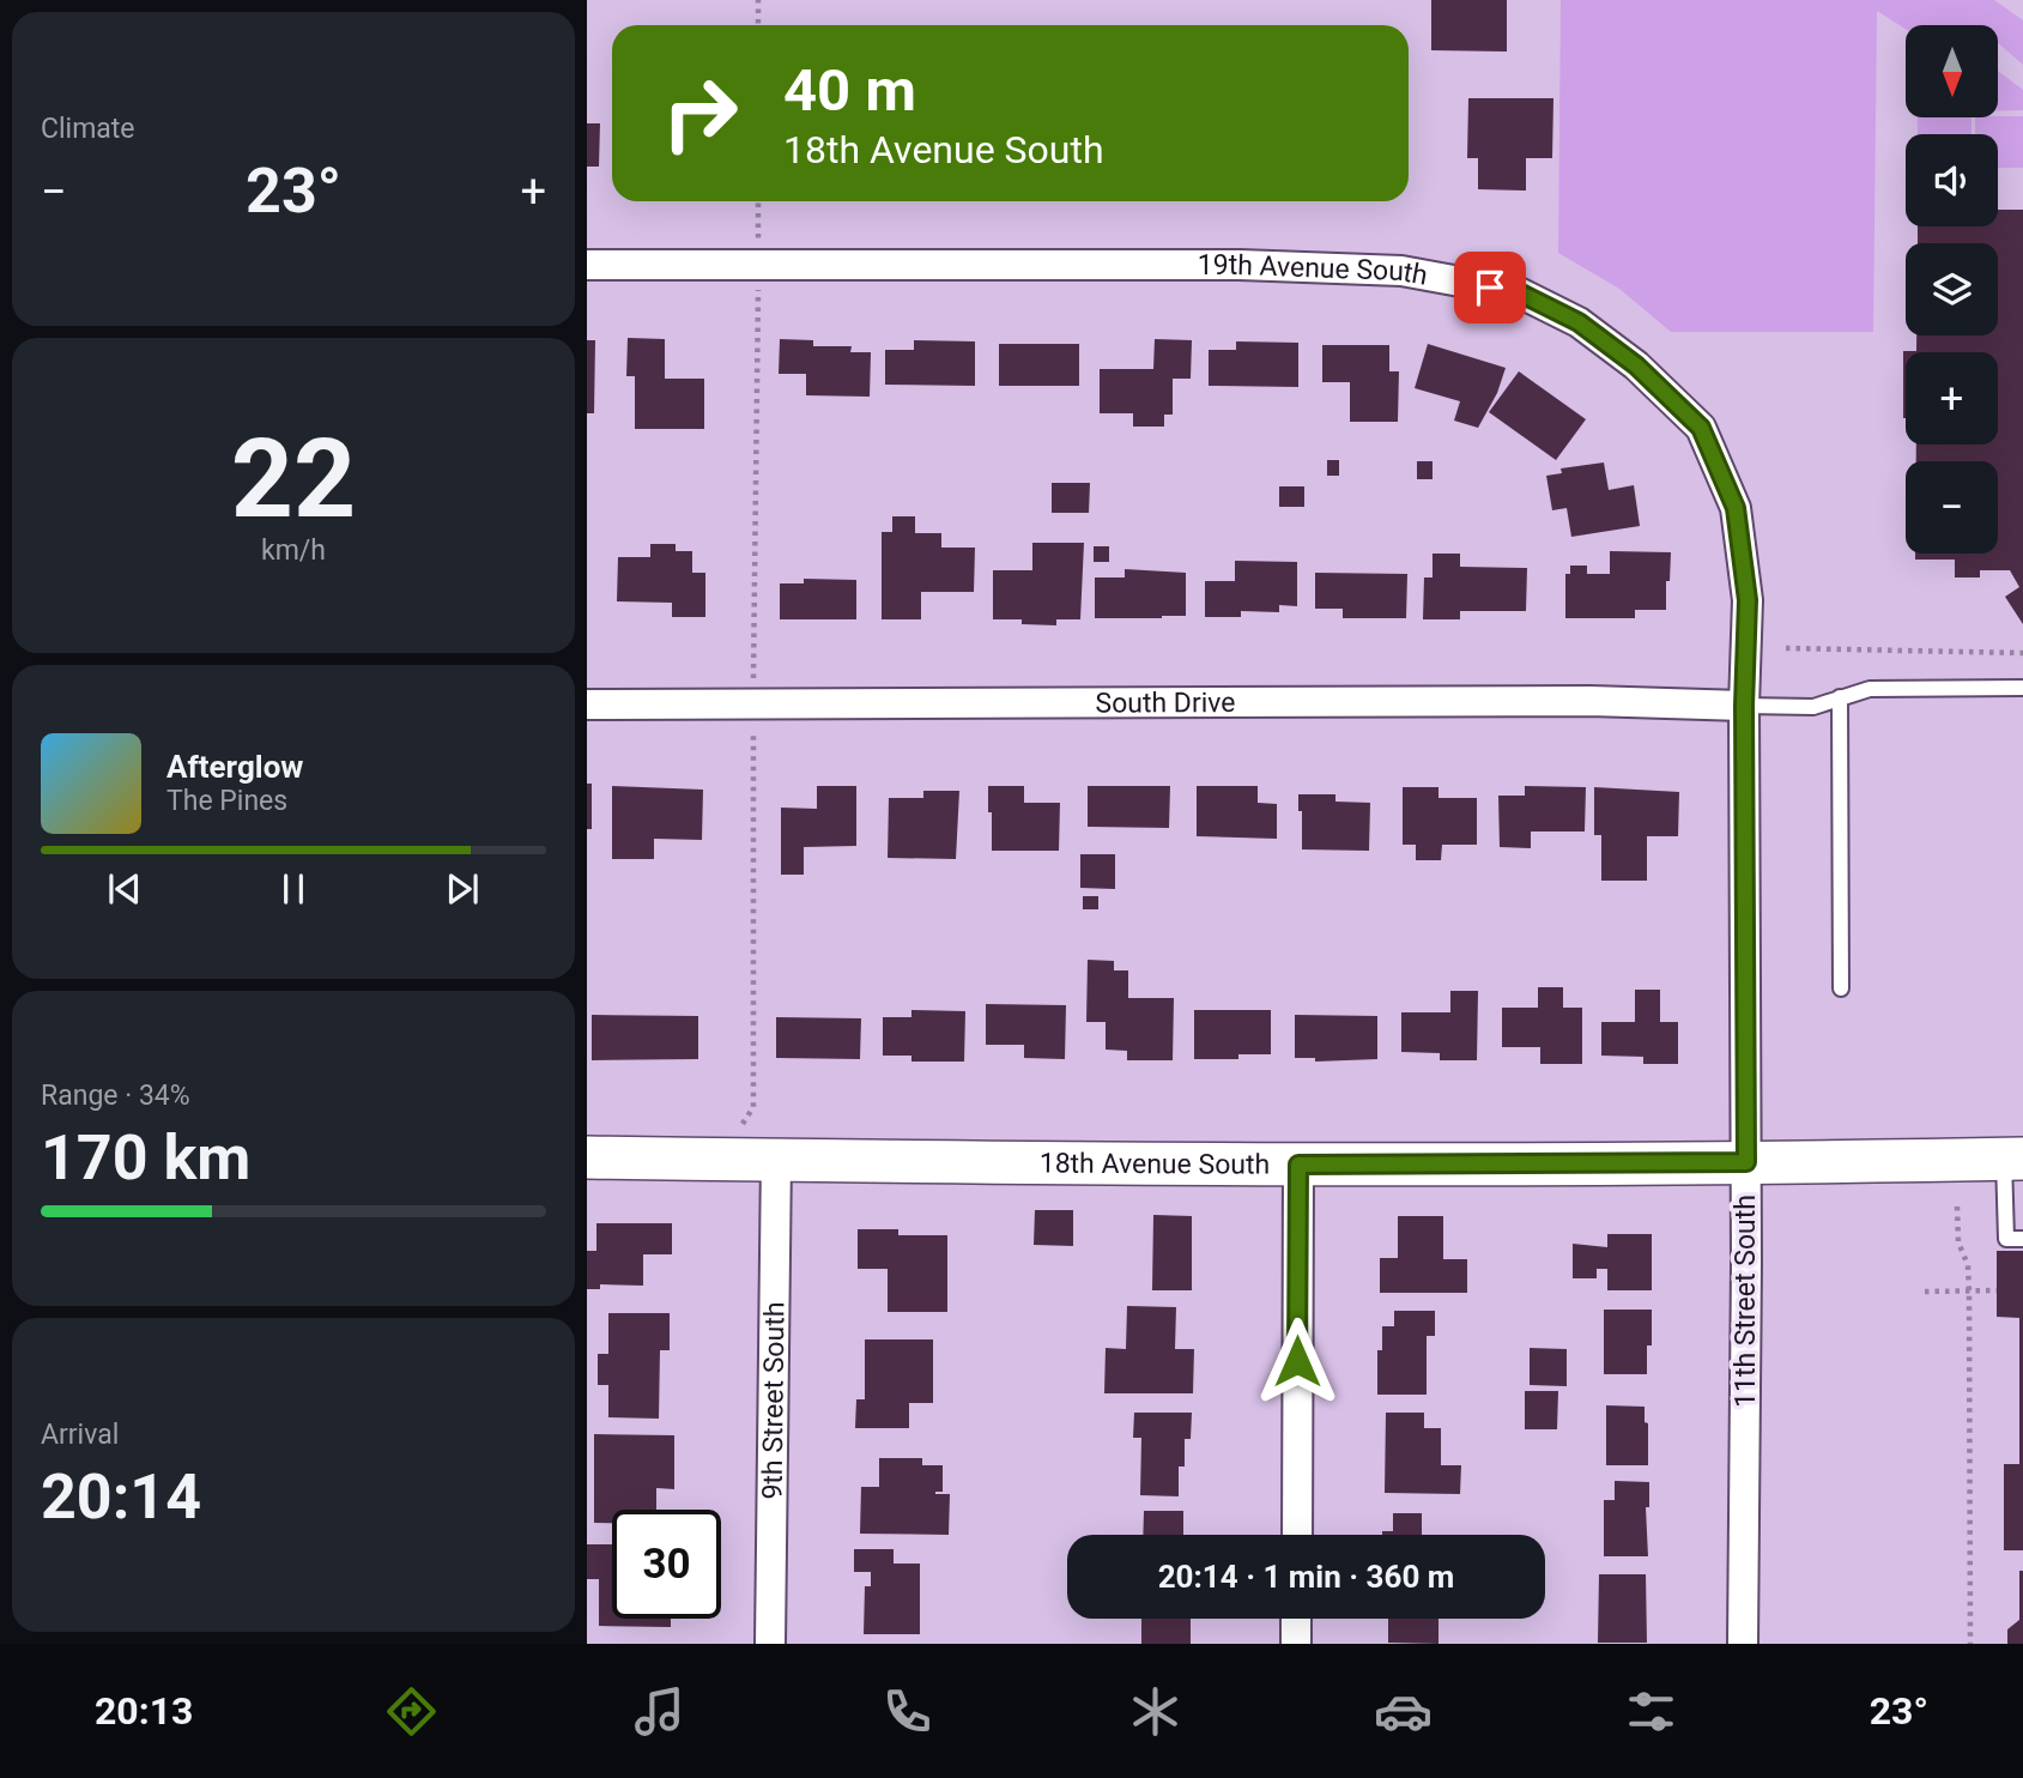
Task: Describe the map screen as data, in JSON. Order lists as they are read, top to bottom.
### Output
{
  "streets": {
    "street": [
      "19th Avenue South",
      "South Drive",
      "18th Avenue South",
      "11th Street South",
      "9th Street South"
    ]
  },
  "crossings": [
    ["19th Avenue South", "South Drive"],
    ["19th Avenue South", "11th Street South"],
    ["South Drive", "11th Street South"],
    ["18th Avenue South", "11th Street South"],
    ["18th Avenue South", "9th Street South"]
  ],
  "north": "bottom",
  "page": {
    "tile": [
      "Climate",
      ["22", "km/h"],
      ["Range · 34%", "170 km"],
      ["Arrival", "20:14"]
    ],
    "map_buttons": ["+", "−"],
    "turn": ["40 m", "18th Avenue South"],
    "heat": ["−", "23°", "+"],
    "song": ["Afterglow", "The Pines"],
    "limit": "30",
    "trip": "20:14 · 1 min · 360 m",
    "tabs": ["20:13", "23°"]
  }
}
